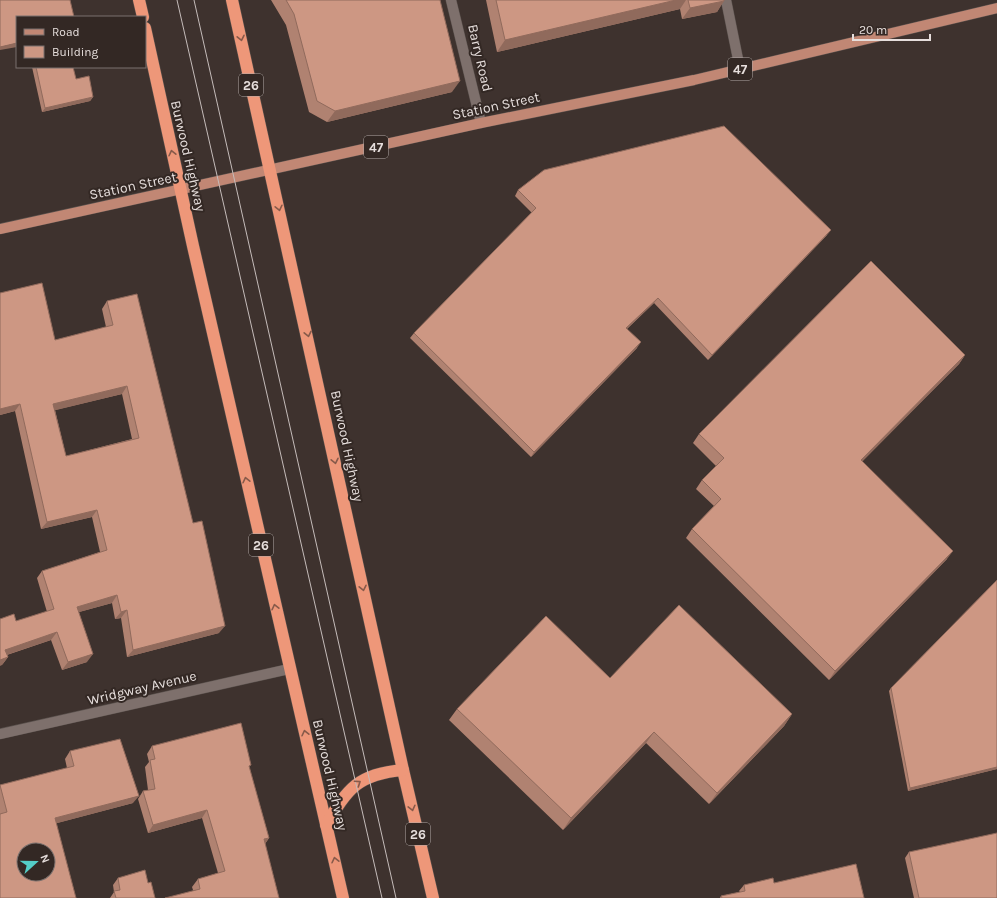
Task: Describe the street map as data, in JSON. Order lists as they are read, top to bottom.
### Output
{
  "streets": {
    "highway": ["26", "Burwood Highway"],
    "main road": ["47", "Station Street"],
    "street": ["Barry Road", "Wridgway Avenue"]
  },
  "crossings": [
    ["Barry Road", "Station Street"],
    ["Station Street", "Burwood Highway"],
    ["Burwood Highway", "Wridgway Avenue"]
  ],
  "legend": ["Road", "Building"],
  "scale_bar": "20 m",
  "north": "right"
}
